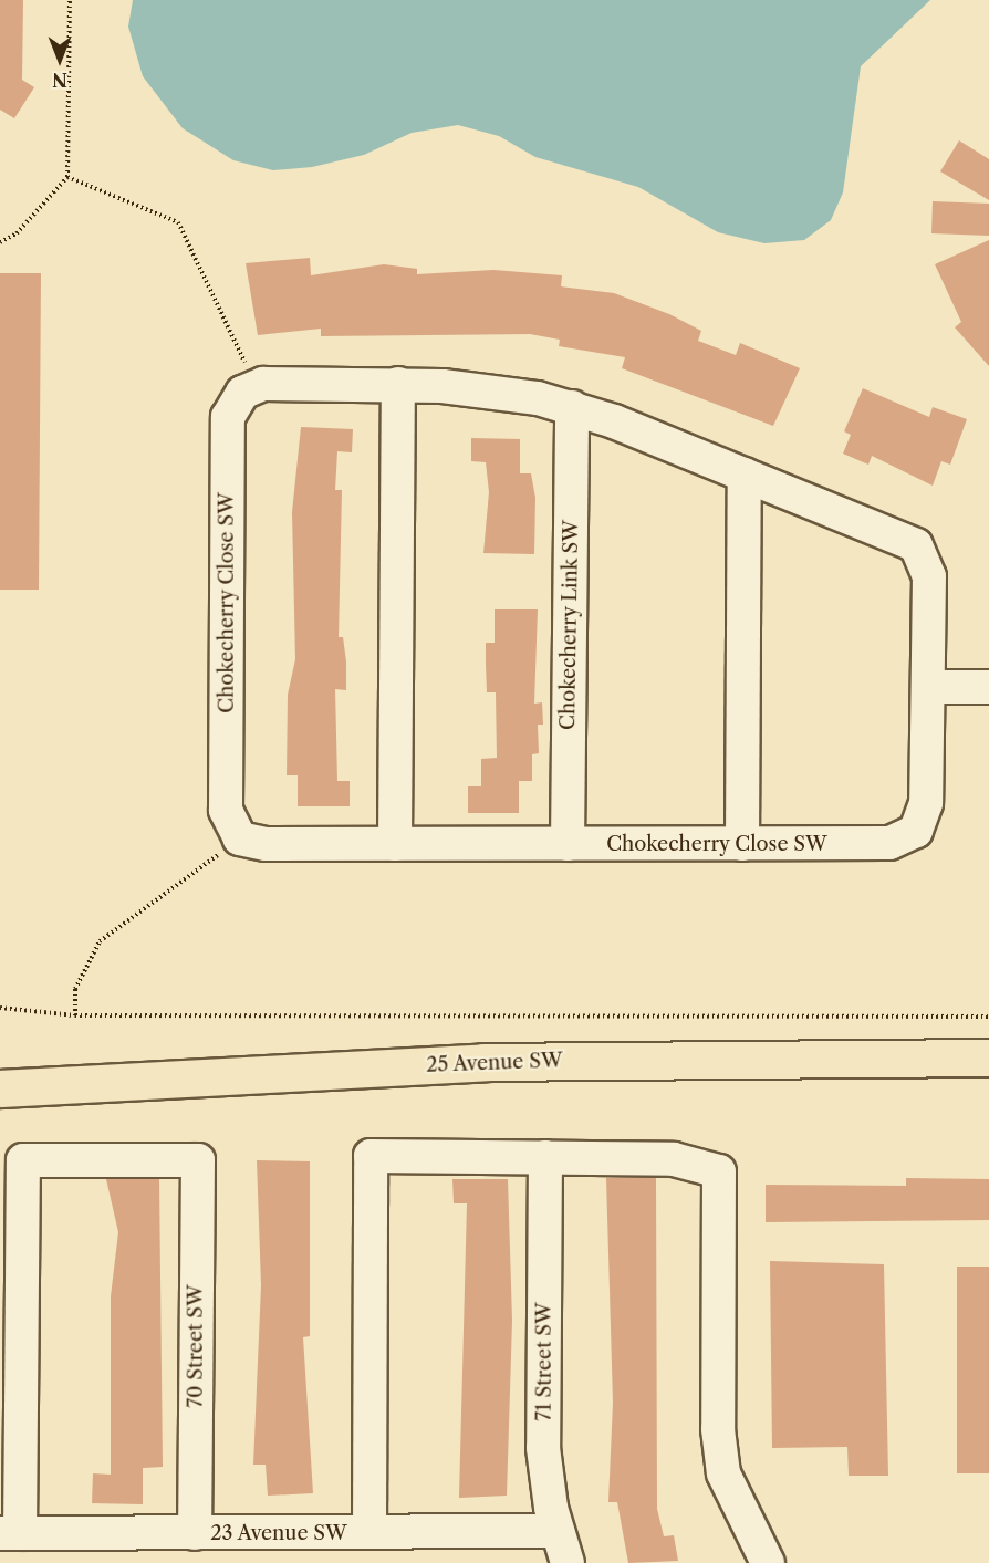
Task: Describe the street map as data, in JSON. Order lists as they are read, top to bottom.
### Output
{
  "streets": {
    "main road": ["25 Avenue SW"],
    "street": [
      "Chokecherry Close SW",
      "Chokecherry Link SW",
      "70 Street SW",
      "71 Street SW",
      "23 Avenue SW"
    ]
  },
  "crossings": [
    ["Chokecherry Close SW", "Chokecherry Link SW"],
    ["70 Street SW", "23 Avenue SW"],
    ["71 Street SW", "23 Avenue SW"]
  ],
  "north": "bottom"
}
